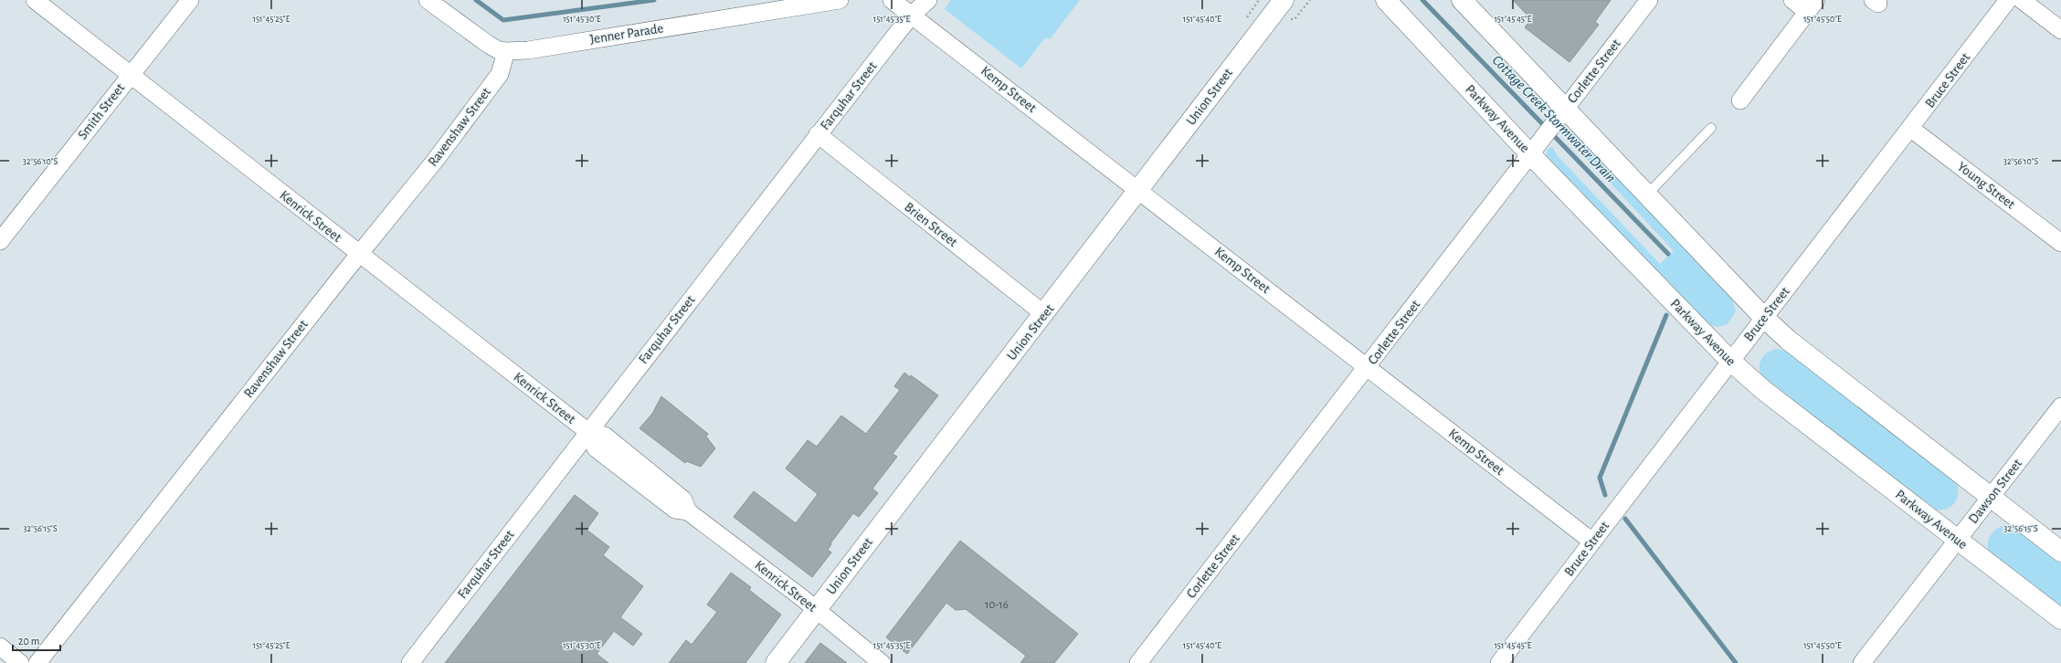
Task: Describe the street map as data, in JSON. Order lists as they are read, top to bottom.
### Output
{
  "streets": {
    "main road": ["Union Street", "Parkway Avenue"],
    "street": [
      "Jenner Parade",
      "Corlette Street",
      "Bruce Street",
      "Kemp Street",
      "Farquhar Street",
      "Smith Street",
      "Ravenshaw Street",
      "Young Street",
      "Kenrick Street",
      "Brien Street",
      "Dawson Street"
    ]
  },
  "crossings": [
    ["Jenner Parade", "Ravenshaw Street"],
    ["Corlette Street", "Kemp Street"],
    ["Corlette Street", "Parkway Avenue"],
    ["Bruce Street", "Kemp Street"],
    ["Bruce Street", "Parkway Avenue"],
    ["Bruce Street", "Young Street"],
    ["Kemp Street", "Farquhar Street"],
    ["Kemp Street", "Union Street"],
    ["Farquhar Street", "Kenrick Street"],
    ["Farquhar Street", "Brien Street"],
    ["Union Street", "Kenrick Street"],
    ["Union Street", "Brien Street"],
    ["Smith Street", "Kenrick Street"],
    ["Parkway Avenue", "Dawson Street"],
    ["Ravenshaw Street", "Kenrick Street"]
  ],
  "water": ["Cottage Creek Stormwater Drain"],
  "house_numbers": ["10-16"],
  "scale_bar": "20 m",
  "coordinates": [
    "151°45'25\"E",
    "151°45'30\"E",
    "151°45'35\"E",
    "151°45'40\"E",
    "151°45'45\"E",
    "151°45'50\"E",
    "32°56'10\"S",
    "32°56'15\"S"
  ]
}
